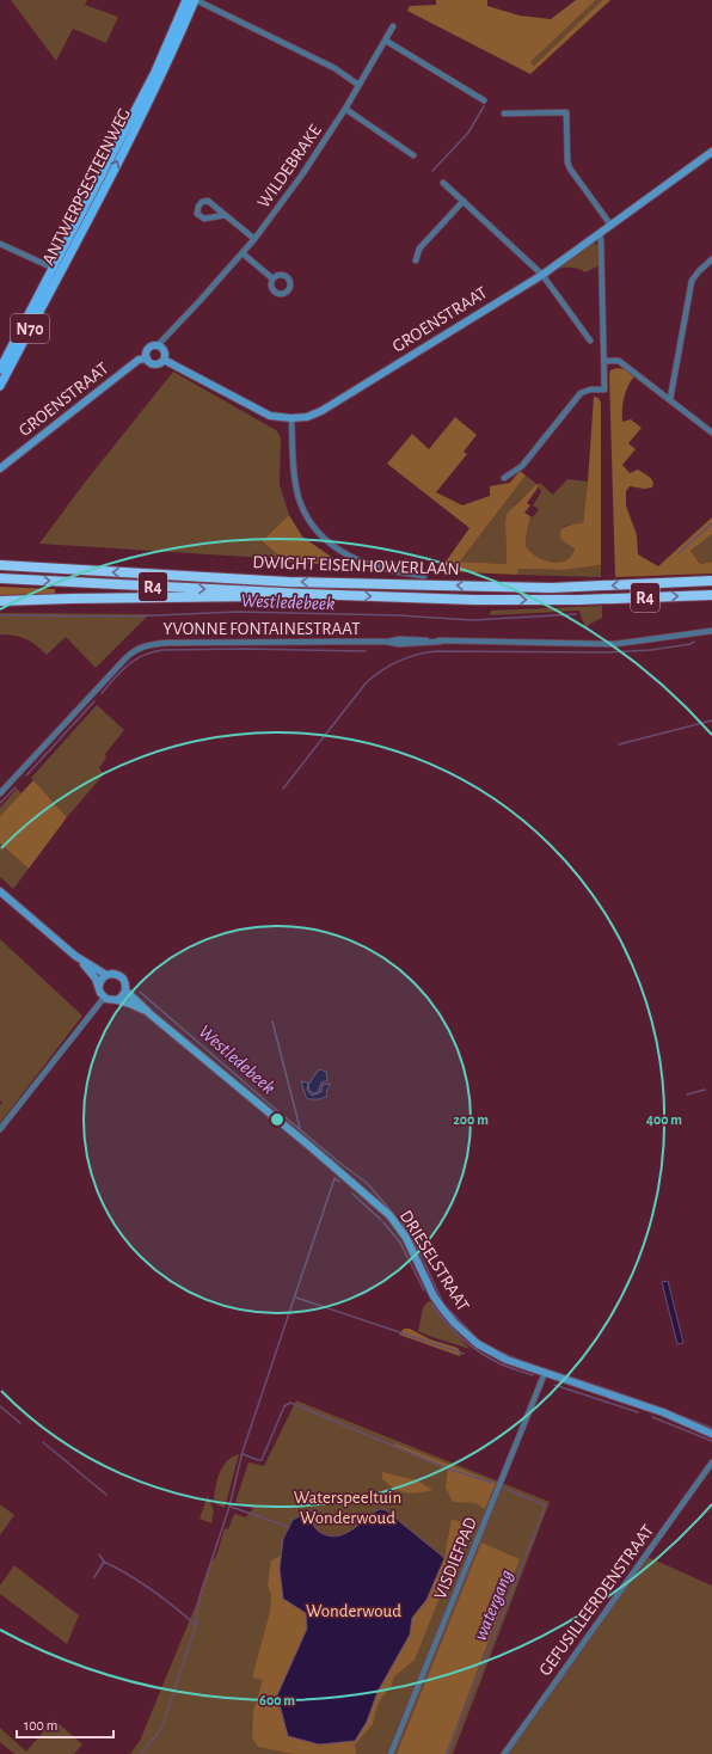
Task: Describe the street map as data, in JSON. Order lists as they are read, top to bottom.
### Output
{
  "streets": {
    "highway": ["DWIGHT EISENHOWERLAAN", "R4"],
    "main road": ["ANTWERPSESTEENWEG", "N70"],
    "street": [
      "WILDEBRAKE",
      "GROENSTRAAT",
      "YVONNE FONTAINESTRAAT",
      "DRIESELSTRAAT",
      "VISDIEFPAD",
      "GEFUSILLEERDENSTRAAT"
    ]
  },
  "crossings": [
    ["WILDEBRAKE", "GROENSTRAAT"],
    ["DRIESELSTRAAT", "VISDIEFPAD"]
  ],
  "water": ["Westledebeek", "watergang"],
  "parks": ["Waterspeeltuin Wonderwoud", "Wonderwoud"],
  "scale_bar": "100 m",
  "rings": ["200 m", "400 m", "600 m"]
}
